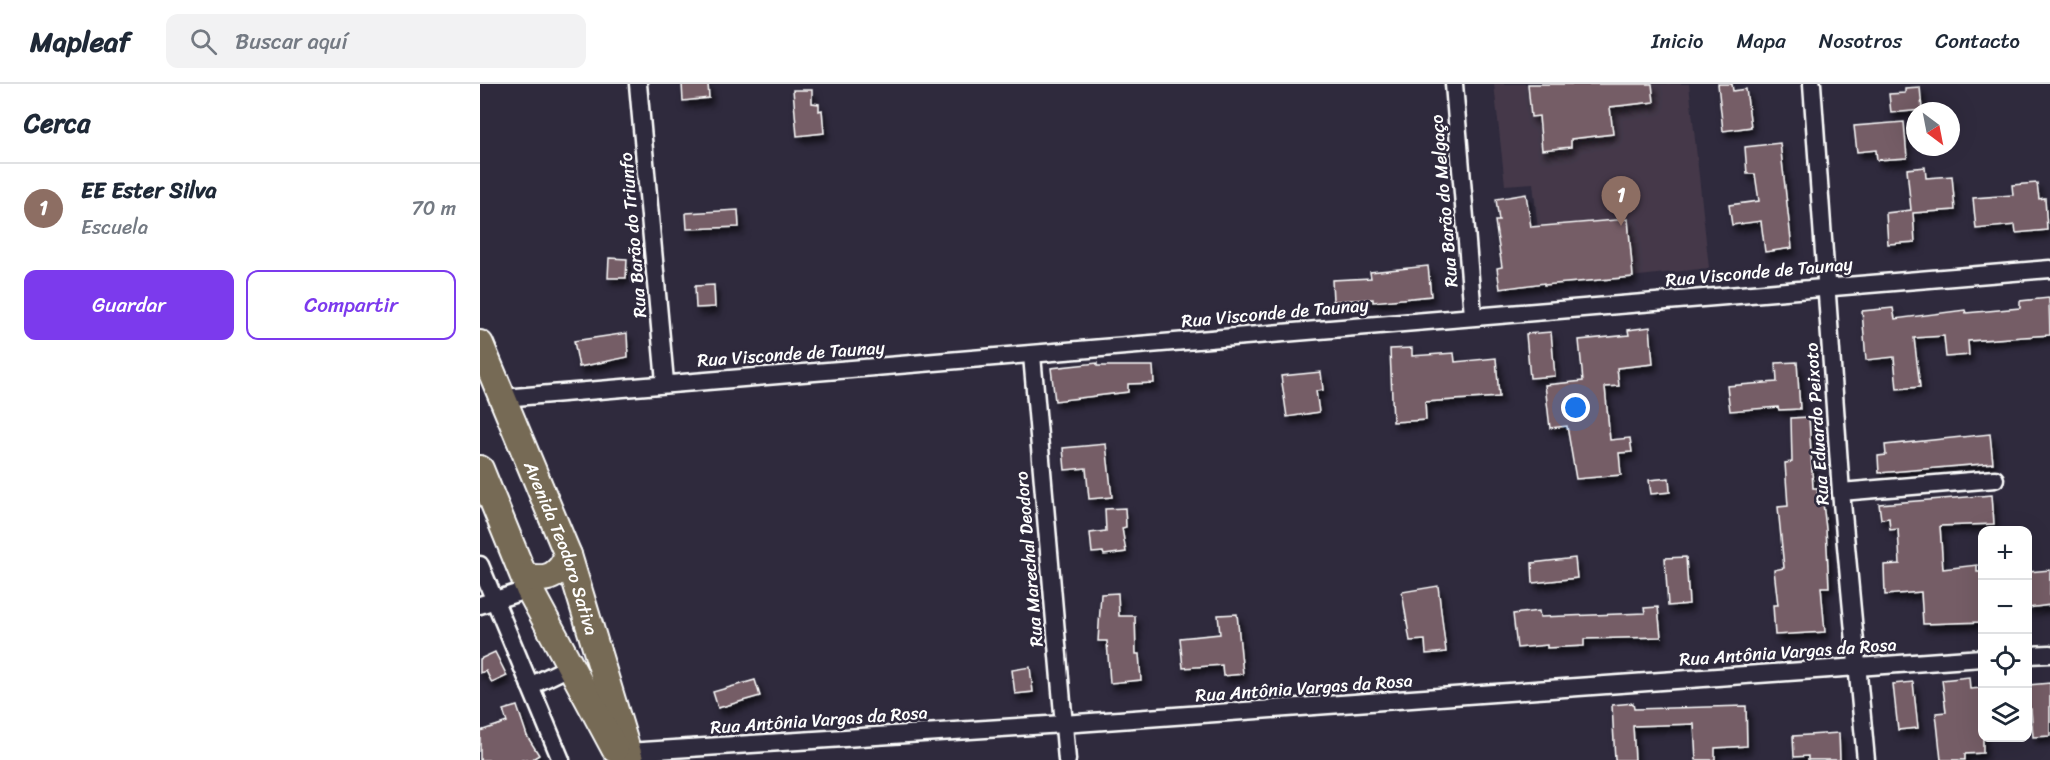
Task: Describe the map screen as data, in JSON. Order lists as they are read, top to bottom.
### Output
{
  "streets": {
    "main road": ["Avenida Teodoro Sativa"],
    "street": [
      "Rua Barão do Melgaço",
      "Rua Barão do Triunfo",
      "Rua Visconde de Taunay",
      "Rua Eduardo Peixoto",
      "Rua Marechal Deodoro",
      "Rua Antônia Vargas da Rosa"
    ]
  },
  "crossings": [
    ["Rua Barão do Melgaço", "Rua Visconde de Taunay"],
    ["Rua Barão do Triunfo", "Rua Visconde de Taunay"],
    ["Rua Visconde de Taunay", "Rua Eduardo Peixoto"],
    ["Rua Visconde de Taunay", "Avenida Teodoro Sativa"],
    ["Rua Visconde de Taunay", "Rua Marechal Deodoro"],
    ["Rua Eduardo Peixoto", "Rua Antônia Vargas da Rosa"],
    ["Avenida Teodoro Sativa", "Rua Antônia Vargas da Rosa"],
    ["Rua Marechal Deodoro", "Rua Antônia Vargas da Rosa"]
  ],
  "north": "bottom right",
  "page": {
    "header": "Mapleaf",
    "search": "Buscar aquí",
    "nav": [
      "Inicio",
      "Mapa",
      "Nosotros",
      "Contacto"
    ],
    "heading": "Cerca",
    "list": [
      {
        "mark": "1",
        "name": "EE Ester Silva",
        "note": "Escuela",
        "value": "70 m"
      }
    ],
    "pins": "1",
    "buttons": ["Guardar", "Compartir"],
    "map_buttons": ["+", "−"]
  }
}
